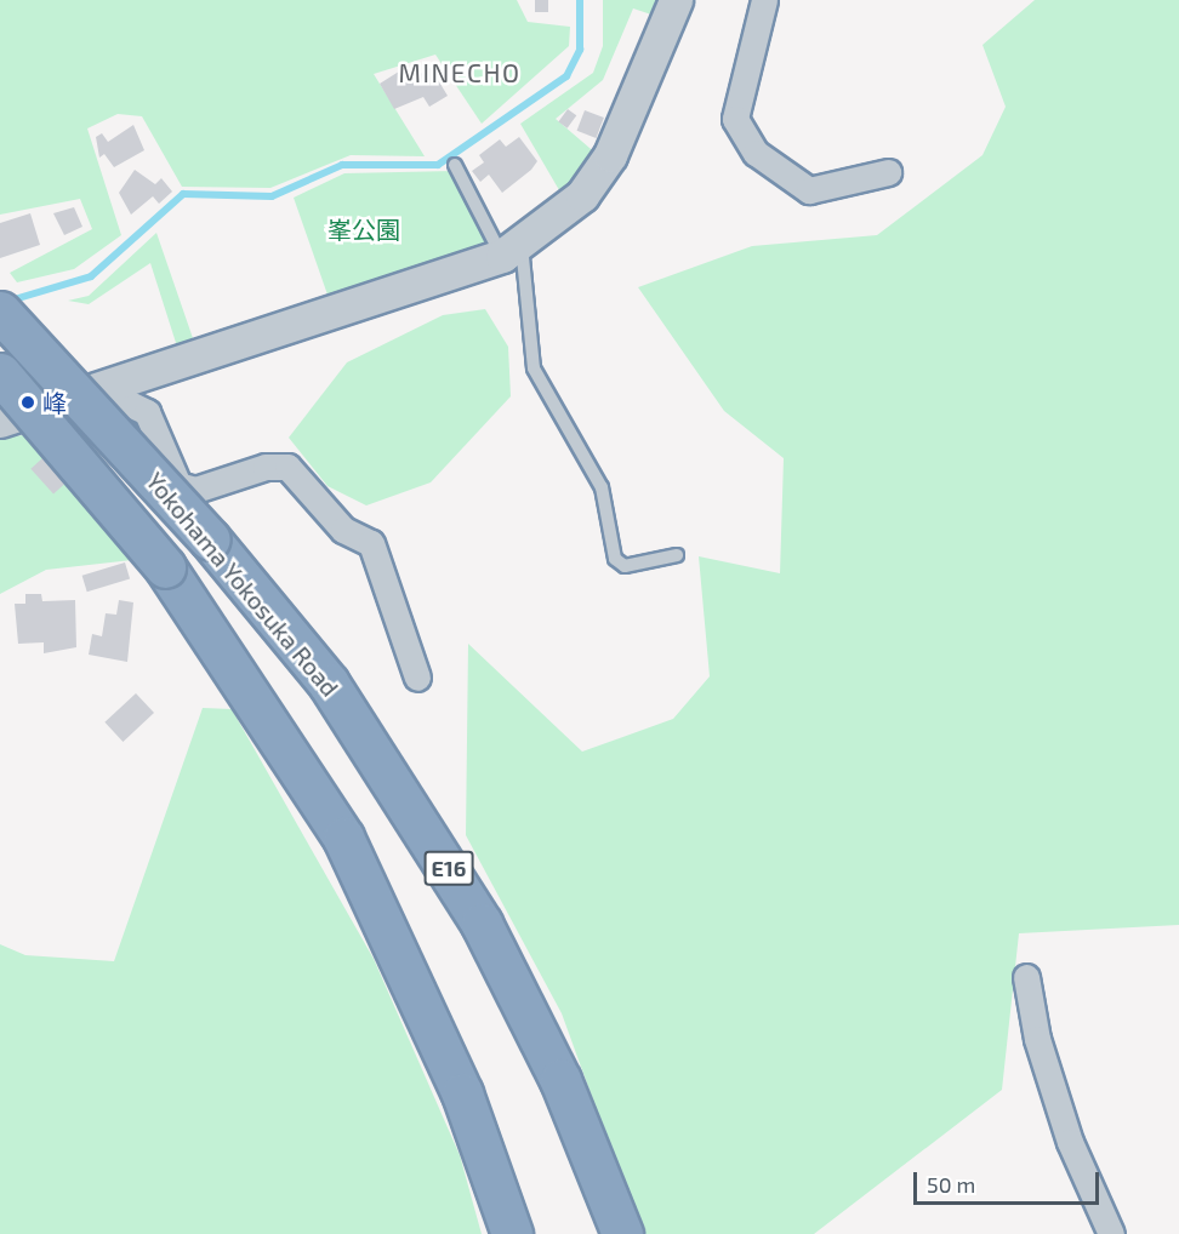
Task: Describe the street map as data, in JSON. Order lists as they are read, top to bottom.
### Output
{
  "streets": {
    "highway": ["Yokohama Yokosuka Road", "E16"]
  },
  "districts": ["MINECHO"],
  "parks": ["峯公園"],
  "places": ["峰"],
  "scale_bar": "50 m"
}
